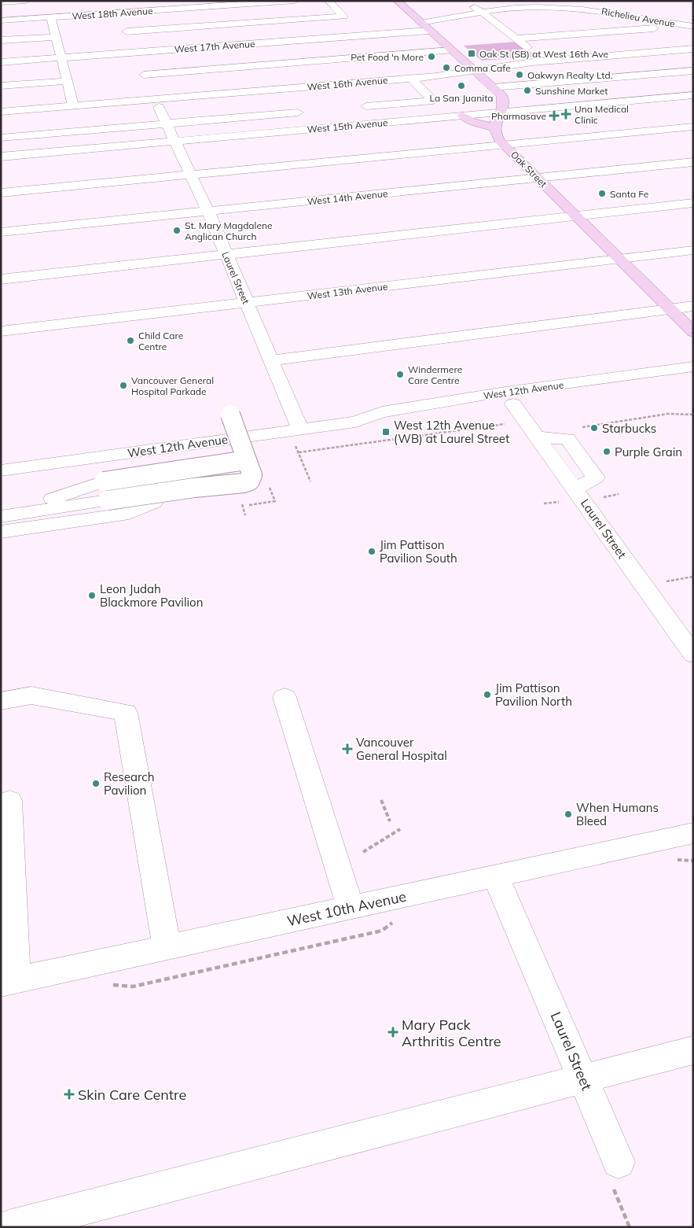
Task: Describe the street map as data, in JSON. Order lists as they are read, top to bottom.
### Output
{
  "streets": {
    "main road": ["Oak Street"],
    "street": [
      "West 18th Avenue",
      "Richelieu Avenue",
      "West 17th Avenue",
      "West 16th Avenue",
      "West 15th Avenue",
      "West 14th Avenue",
      "Laurel Street",
      "West 13th Avenue",
      "West 12th Avenue",
      "West 10th Avenue"
    ]
  },
  "crossings": [
    ["West 18th Avenue", "Laurel Street"],
    ["West 17th Avenue", "Laurel Street"],
    ["West 16th Avenue", "Laurel Street"],
    ["West 15th Avenue", "Laurel Street"],
    ["Oak Street", "West 14th Avenue"],
    ["Oak Street", "West 13th Avenue"],
    ["West 14th Avenue", "Laurel Street"],
    ["Laurel Street", "West 13th Avenue"],
    ["Laurel Street", "West 12th Avenue"],
    ["Laurel Street", "West 10th Avenue"]
  ],
  "places": {
    "transit": ["Oak St (SB) at West 16th Ave", "West 12th Avenue (WB) at Laurel Street"],
    "other": [
      "Pet Food 'n More",
      "Comma Cafe",
      "Oakwyn Realty Ltd.",
      "La San Juanita",
      "Sunshine Market",
      "Santa Fe",
      "St. Mary Magdalene Anglican Church",
      "Child Care Centre",
      "Windermere Care Centre",
      "Vancouver General Hospital Parkade",
      "Starbucks",
      "Purple Grain",
      "Jim Pattison Pavilion South",
      "Leon Judah Blackmore Pavilion",
      "Jim Pattison Pavilion North",
      "Research Pavilion",
      "When Humans Bleed"
    ],
    "health": [
      "Una Medical Clinic",
      "Pharmasave",
      "Vancouver General Hospital",
      "Mary Pack Arthritis Centre",
      "Skin Care Centre"
    ]
  }
}
